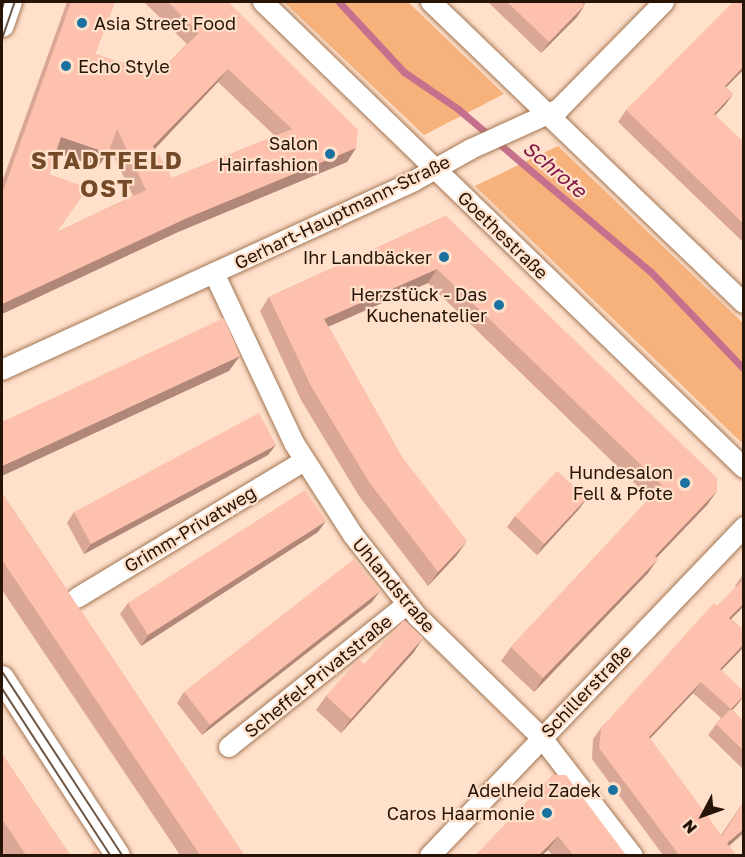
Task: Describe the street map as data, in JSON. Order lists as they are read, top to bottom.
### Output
{
  "streets": {
    "street": [
      "Gerhart-Hauptmann-Straße",
      "Goethestraße",
      "Grimm-Privatweg",
      "Uhlandstraße",
      "Scheffel-Privatstraße",
      "Schillerstraße"
    ]
  },
  "crossings": [
    ["Gerhart-Hauptmann-Straße", "Goethestraße"],
    ["Gerhart-Hauptmann-Straße", "Uhlandstraße"],
    ["Grimm-Privatweg", "Uhlandstraße"],
    ["Uhlandstraße", "Scheffel-Privatstraße"],
    ["Uhlandstraße", "Schillerstraße"]
  ],
  "districts": ["STADTFELD OST"],
  "water": ["Schrote"],
  "places": [
    "Asia Street Food",
    "Echo Style",
    "Salon Hairfashion",
    "Ihr Landbäcker",
    "Herzstück - Das Kuchenatelier",
    "Hundesalon Fell & Pfote",
    "Adelheid Zadek",
    "Caros Haarmonie"
  ],
  "north": "bottom left"
}
